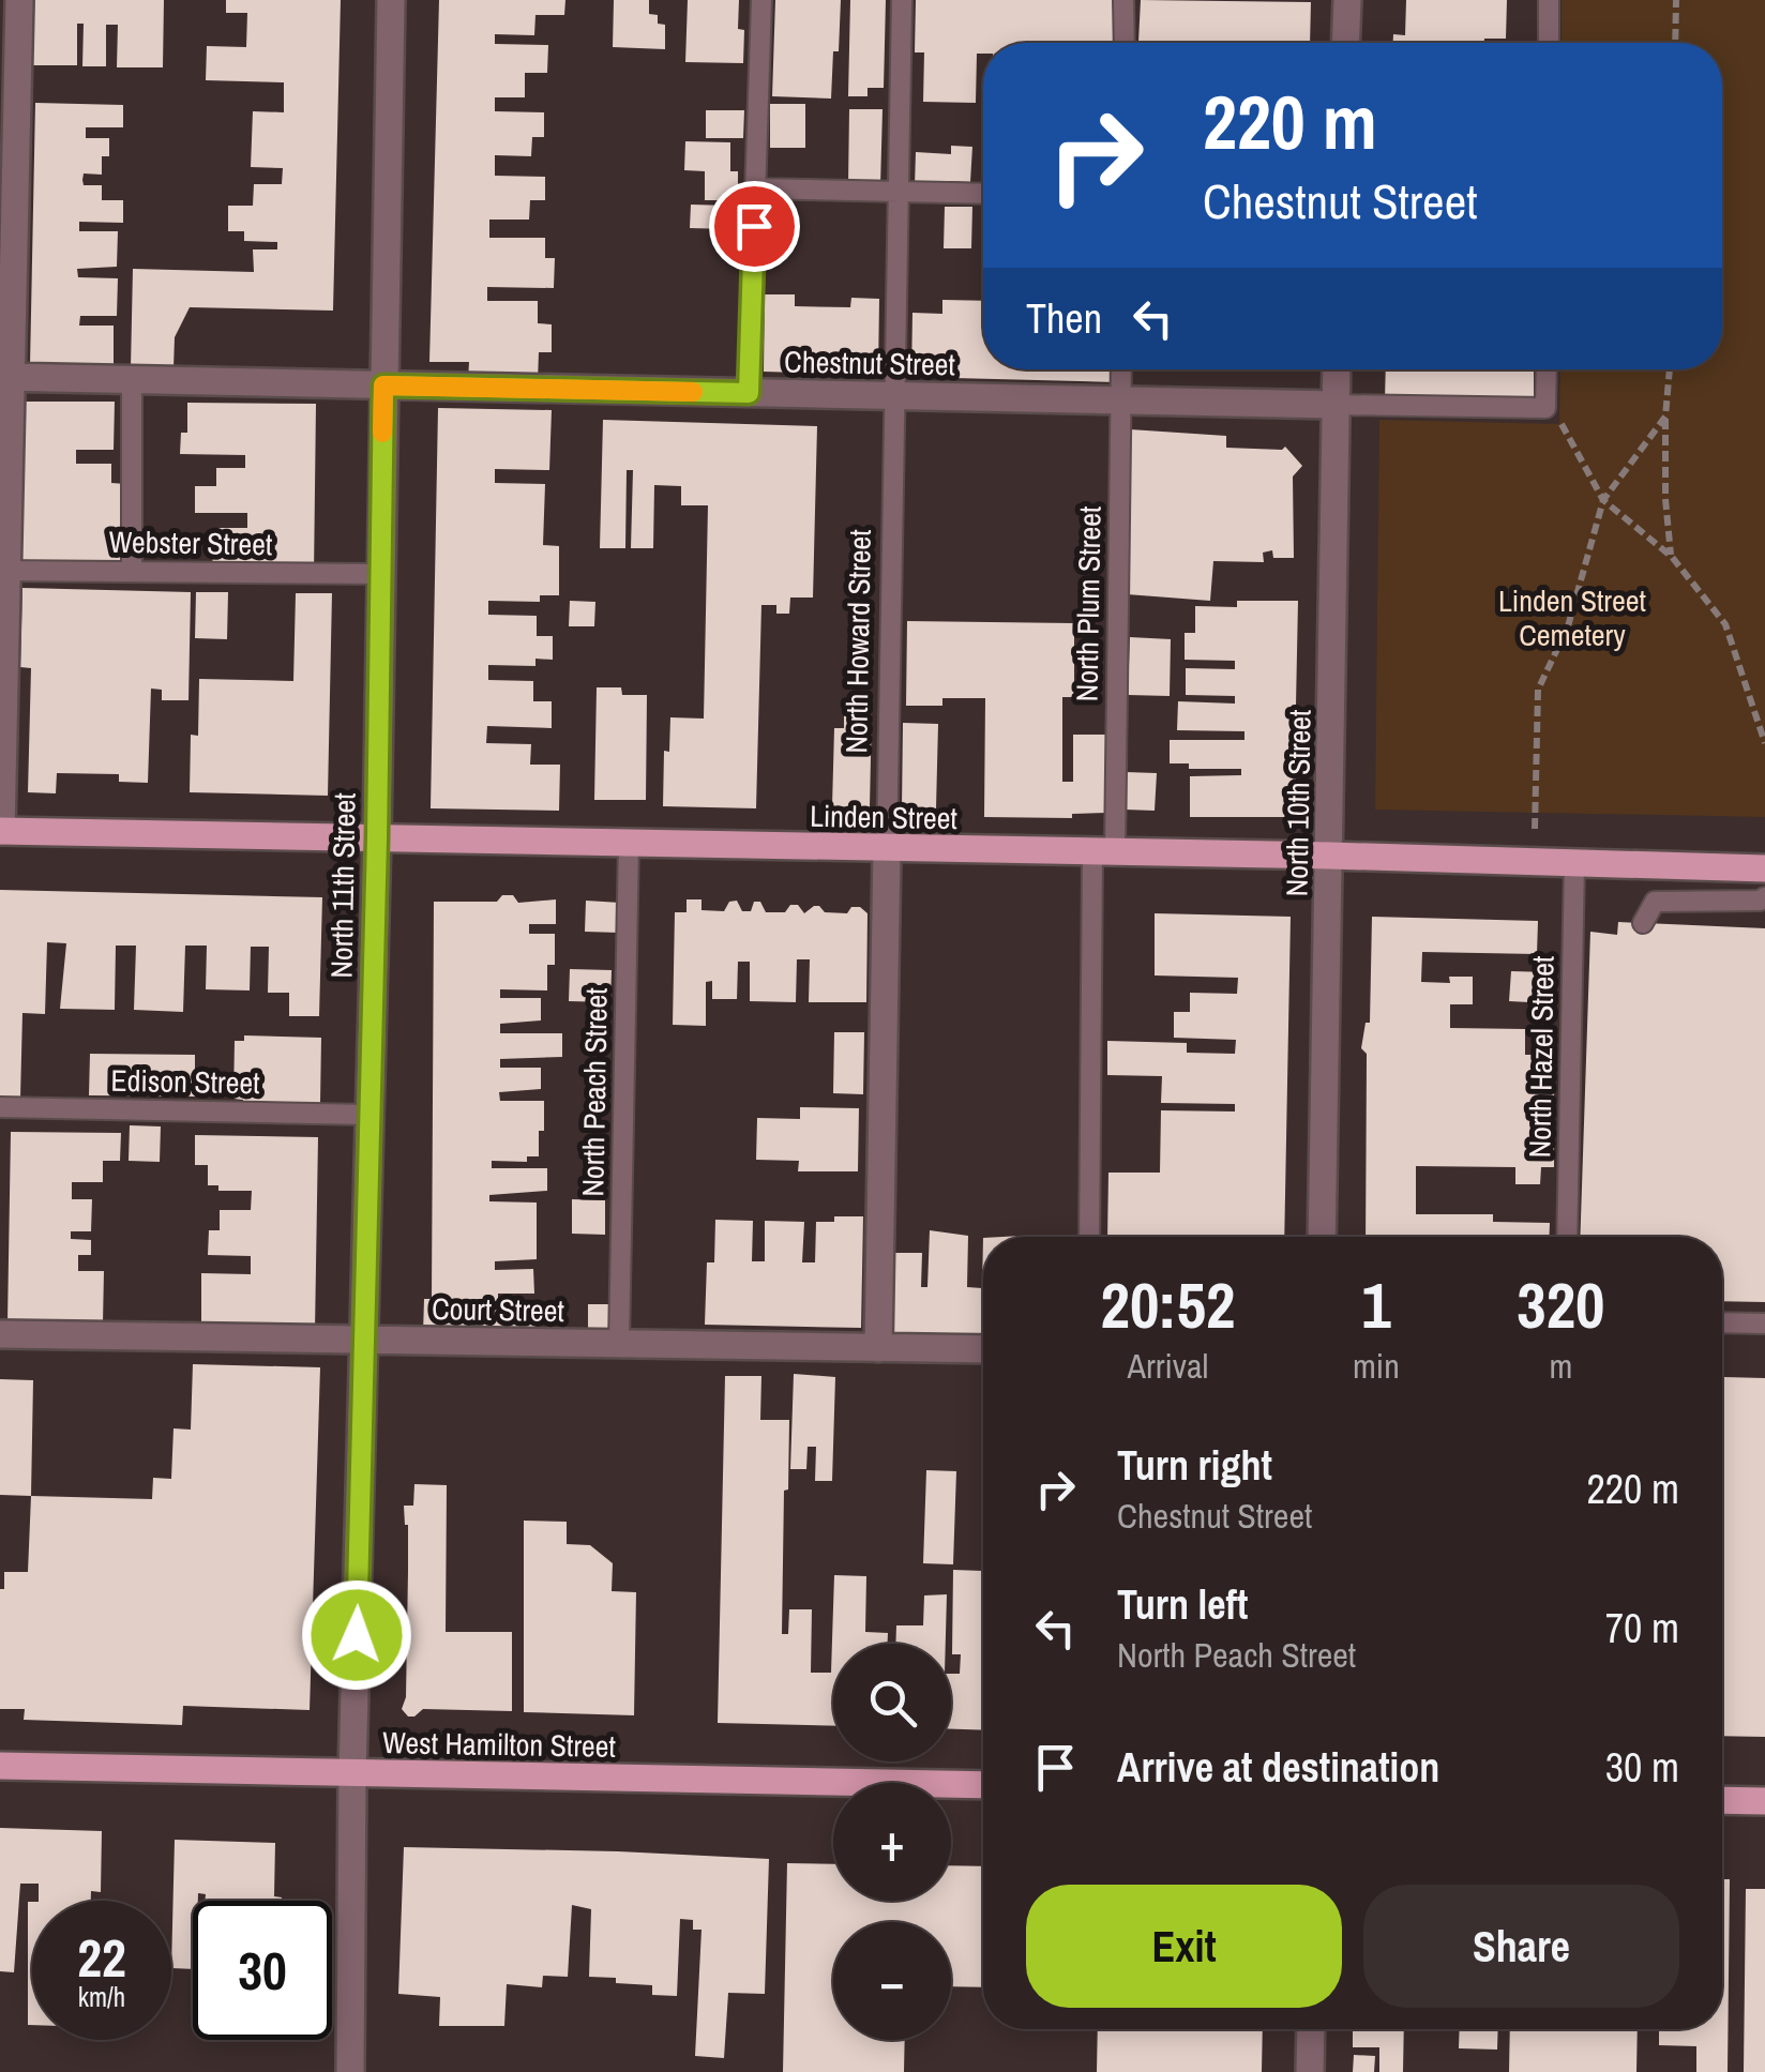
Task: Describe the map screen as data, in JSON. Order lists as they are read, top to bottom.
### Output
{
  "streets": {
    "main road": ["Linden Street", "West Hamilton Street"],
    "street": [
      "Chestnut Street",
      "North Howard Street",
      "North 10th Street",
      "North 11th Street",
      "Court Street"
    ],
    "lane": [
      "Webster Street",
      "North Plum Street",
      "North Hazel Street",
      "Edison Street",
      "North Peach Street"
    ]
  },
  "crossings": [
    ["Chestnut Street", "North Plum Street"],
    ["Chestnut Street", "North Howard Street"],
    ["Chestnut Street", "North 10th Street"],
    ["Chestnut Street", "North 11th Street"],
    ["Webster Street", "North 11th Street"],
    ["North Plum Street", "Linden Street"],
    ["North Howard Street", "Linden Street"],
    ["North Howard Street", "Court Street"],
    ["North 10th Street", "Linden Street"],
    ["Linden Street", "North 11th Street"],
    ["Linden Street", "North Hazel Street"],
    ["Linden Street", "North Peach Street"],
    ["North 11th Street", "Edison Street"],
    ["North 11th Street", "Court Street"],
    ["North 11th Street", "West Hamilton Street"],
    ["North Peach Street", "Court Street"]
  ],
  "parks": ["Linden Street Cemetery"],
  "page": {
    "turn": ["220 m", "Chestnut Street"],
    "then": "Then",
    "eta": [
      "20:52",
      "Arrival",
      "1",
      "min",
      "320",
      "m"
    ],
    "list": [
      {
        "name": "Turn right",
        "note": "Chestnut Street",
        "value": "220 m"
      },
      {
        "name": "Turn left",
        "note": "North Peach Street",
        "value": "70 m"
      },
      {
        "name": "Arrive at destination",
        "value": "30 m"
      }
    ],
    "map_buttons": ["+", "−"],
    "buttons": ["Exit", "Share"],
    "speed": "22 km/h",
    "limit": "30"
  }
}
